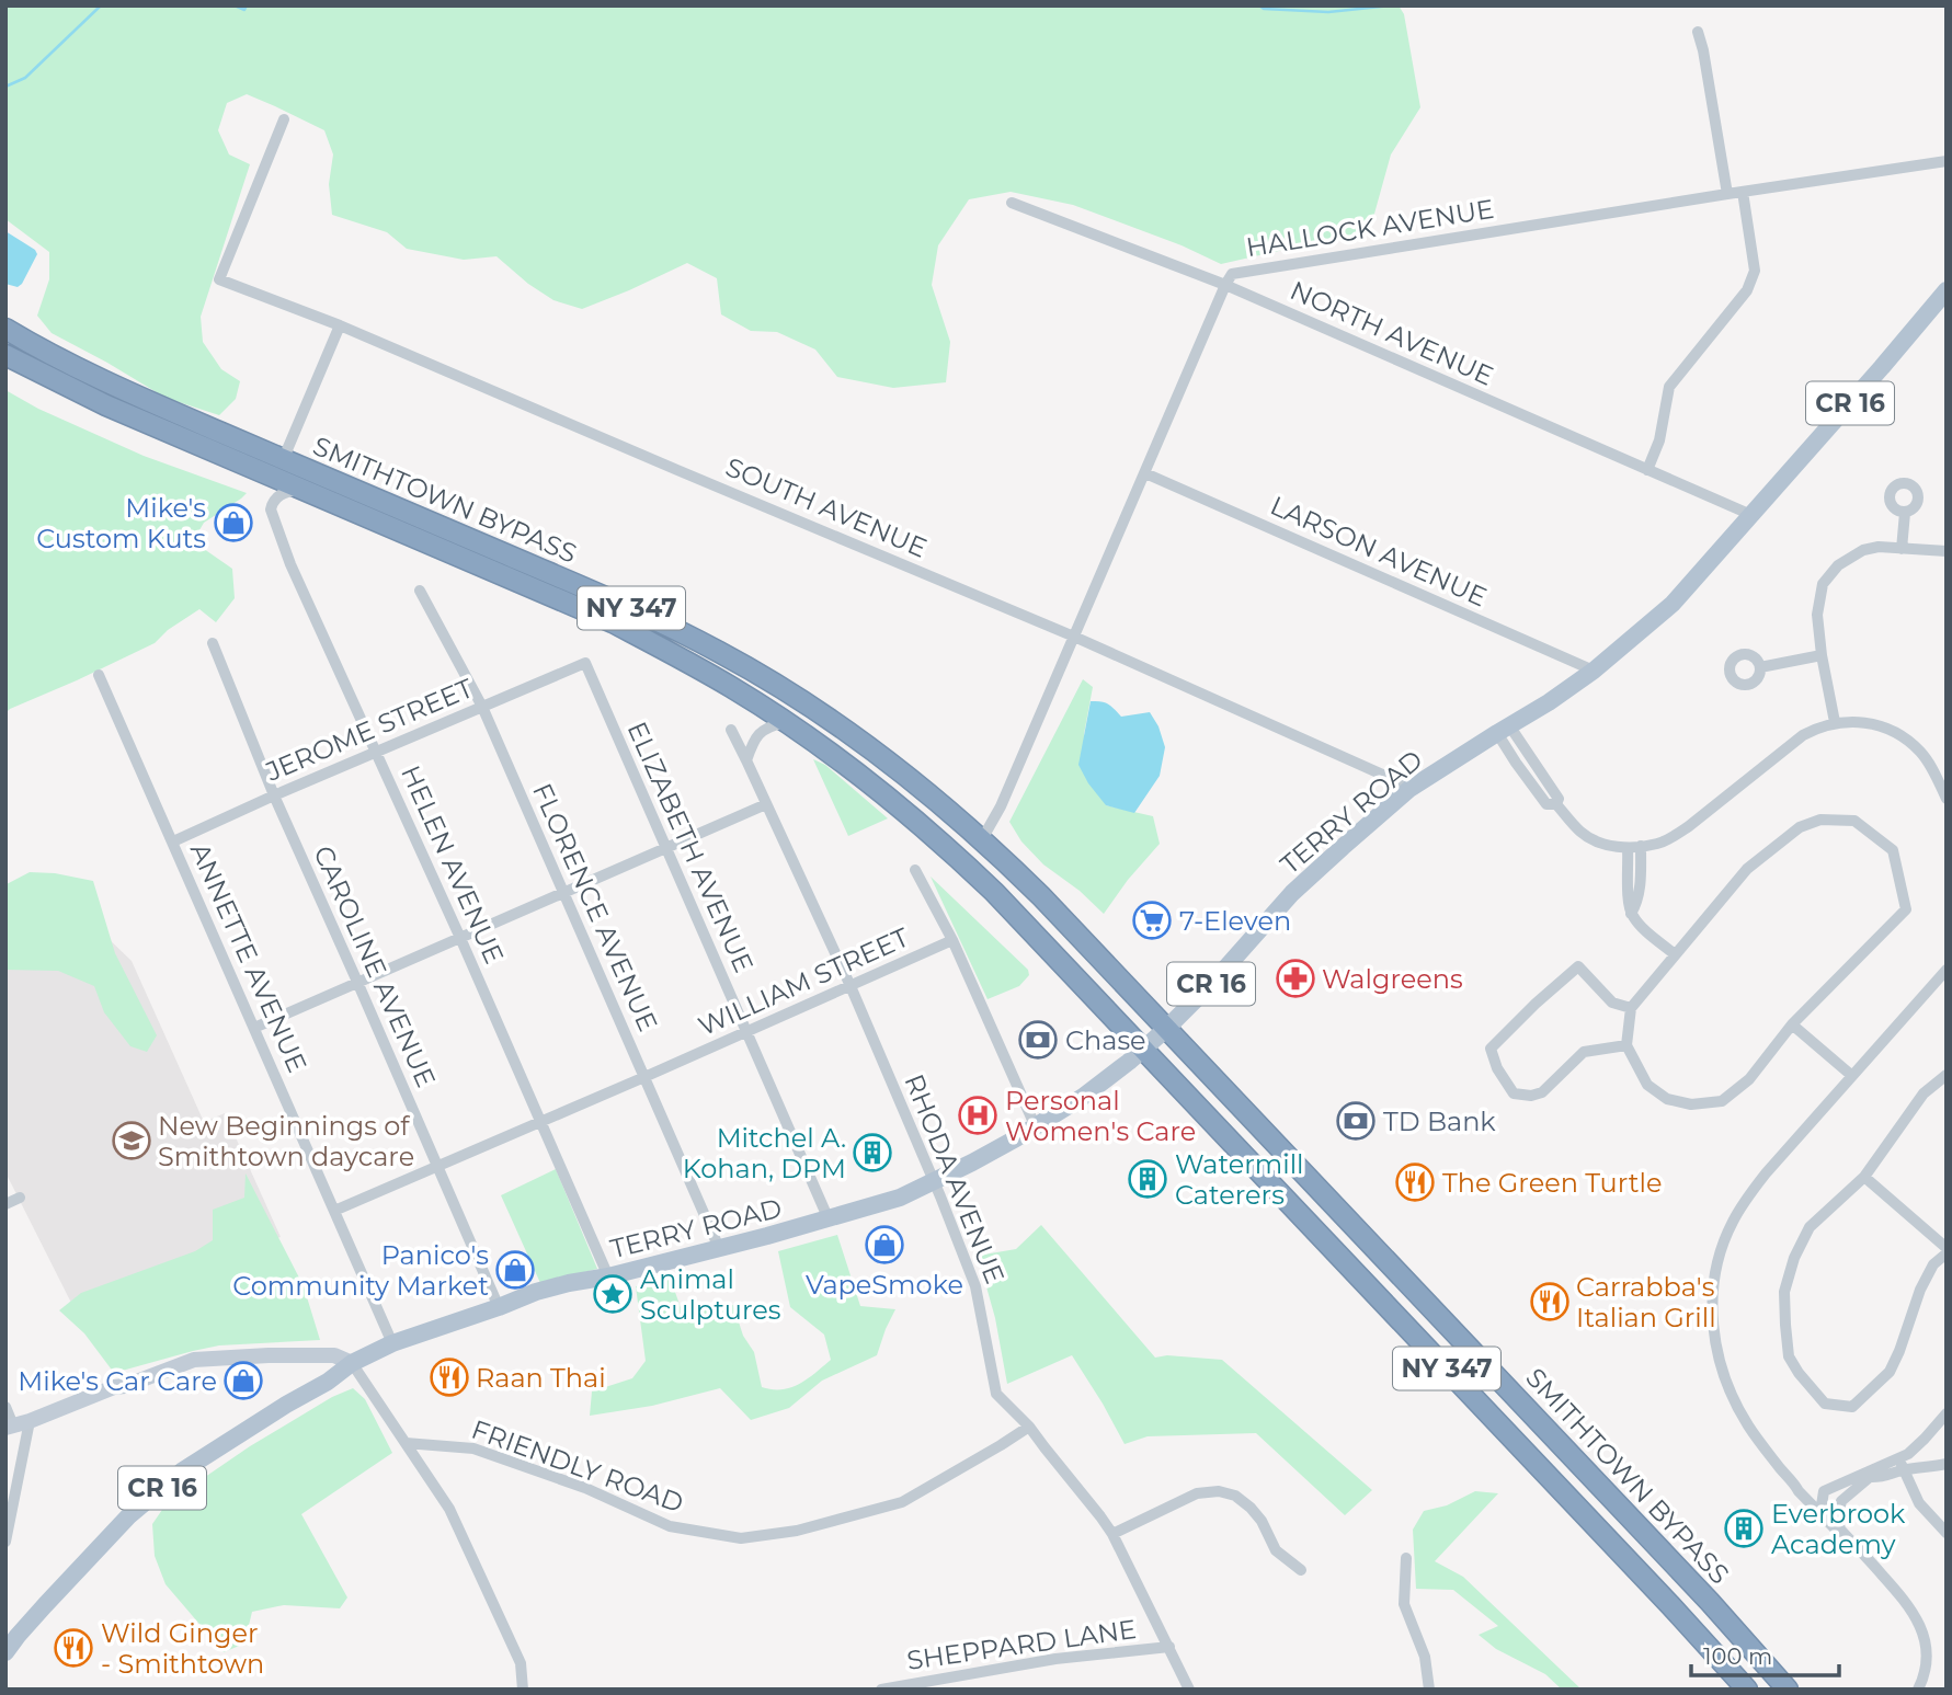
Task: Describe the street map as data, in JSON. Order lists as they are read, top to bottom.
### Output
{
  "streets": {
    "highway": ["SMITHTOWN BYPASS", "NY 347"],
    "main road": ["CR 16", "TERRY ROAD"],
    "street": [
      "HALLOCK AVENUE",
      "NORTH AVENUE",
      "SOUTH AVENUE",
      "LARSON AVENUE",
      "JEROME STREET",
      "ELIZABETH AVENUE",
      "HELEN AVENUE",
      "FLORENCE AVENUE",
      "ANNETTE AVENUE",
      "CAROLINE AVENUE",
      "WILLIAM STREET",
      "RHODA AVENUE",
      "FRIENDLY ROAD",
      "SHEPPARD LANE"
    ]
  },
  "crossings": [
    ["HALLOCK AVENUE", "NORTH AVENUE"],
    ["HALLOCK AVENUE", "SMITHTOWN BYPASS"],
    ["HALLOCK AVENUE", "SOUTH AVENUE"],
    ["HALLOCK AVENUE", "LARSON AVENUE"],
    ["NORTH AVENUE", "TERRY ROAD"],
    ["CR 16", "TERRY ROAD"],
    ["SMITHTOWN BYPASS", "TERRY ROAD"],
    ["SMITHTOWN BYPASS", "HELEN AVENUE"],
    ["SOUTH AVENUE", "TERRY ROAD"],
    ["LARSON AVENUE", "TERRY ROAD"],
    ["JEROME STREET", "ELIZABETH AVENUE"],
    ["JEROME STREET", "HELEN AVENUE"],
    ["JEROME STREET", "FLORENCE AVENUE"],
    ["JEROME STREET", "ANNETTE AVENUE"],
    ["JEROME STREET", "CAROLINE AVENUE"],
    ["TERRY ROAD", "ELIZABETH AVENUE"],
    ["TERRY ROAD", "HELEN AVENUE"],
    ["TERRY ROAD", "FLORENCE AVENUE"],
    ["TERRY ROAD", "ANNETTE AVENUE"],
    ["TERRY ROAD", "CAROLINE AVENUE"],
    ["TERRY ROAD", "RHODA AVENUE"],
    ["ELIZABETH AVENUE", "WILLIAM STREET"],
    ["HELEN AVENUE", "WILLIAM STREET"],
    ["FLORENCE AVENUE", "WILLIAM STREET"],
    ["ANNETTE AVENUE", "WILLIAM STREET"],
    ["CAROLINE AVENUE", "WILLIAM STREET"],
    ["WILLIAM STREET", "RHODA AVENUE"],
    ["RHODA AVENUE", "FRIENDLY ROAD"],
    ["RHODA AVENUE", "SHEPPARD LANE"]
  ],
  "places": {
    "shop": [
      "Mike's Custom Kuts",
      "VapeSmoke",
      "Panico's Community Market",
      "Mike's Car Care"
    ],
    "supermarket": ["7-Eleven"],
    "pharmacy": ["Walgreens"],
    "bank": ["Chase", "TD Bank"],
    "hospital": ["Personal Women's Care"],
    "school or university": ["New Beginnings of Smithtown daycare"],
    "building": ["Mitchel A. Kohan, DPM", "Watermill Caterers", "Everbrook Academy"],
    "restaurant": [
      "The Green Turtle",
      "Carrabba's Italian Grill",
      "Raan Thai",
      "Wild Ginger - Smithtown"
    ],
    "place": ["Animal Sculptures"]
  },
  "scale_bar": "100 m"
}
